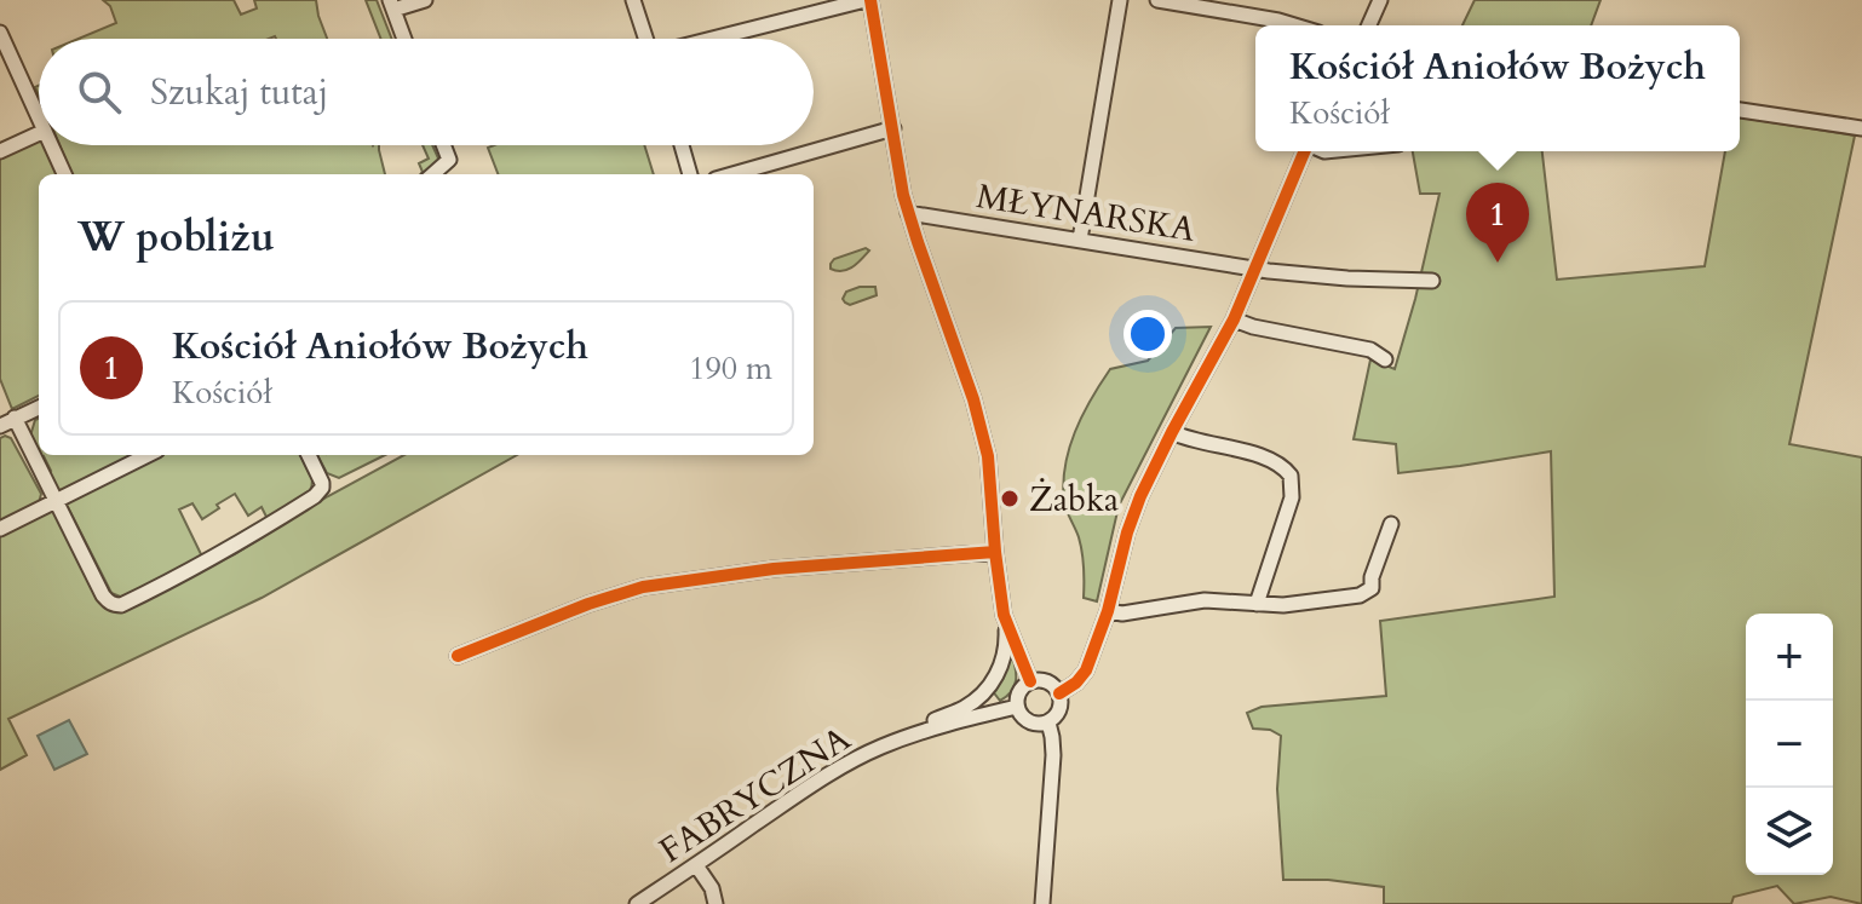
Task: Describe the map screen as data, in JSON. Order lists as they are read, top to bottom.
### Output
{
  "streets": {
    "street": ["MŁYNARSKA", "FABRYCZNA"]
  },
  "places": ["Żabka"],
  "page": {
    "popup": ["Kościół Aniołów Bożych", "Kościół"],
    "search": "Szukaj tutaj",
    "heading": "W pobliżu",
    "pins": "1",
    "list": [
      {
        "mark": "1",
        "name": "Kościół Aniołów Bożych",
        "note": "Kościół",
        "value": "190 m"
      }
    ],
    "map_buttons": ["+", "−"]
  }
}
